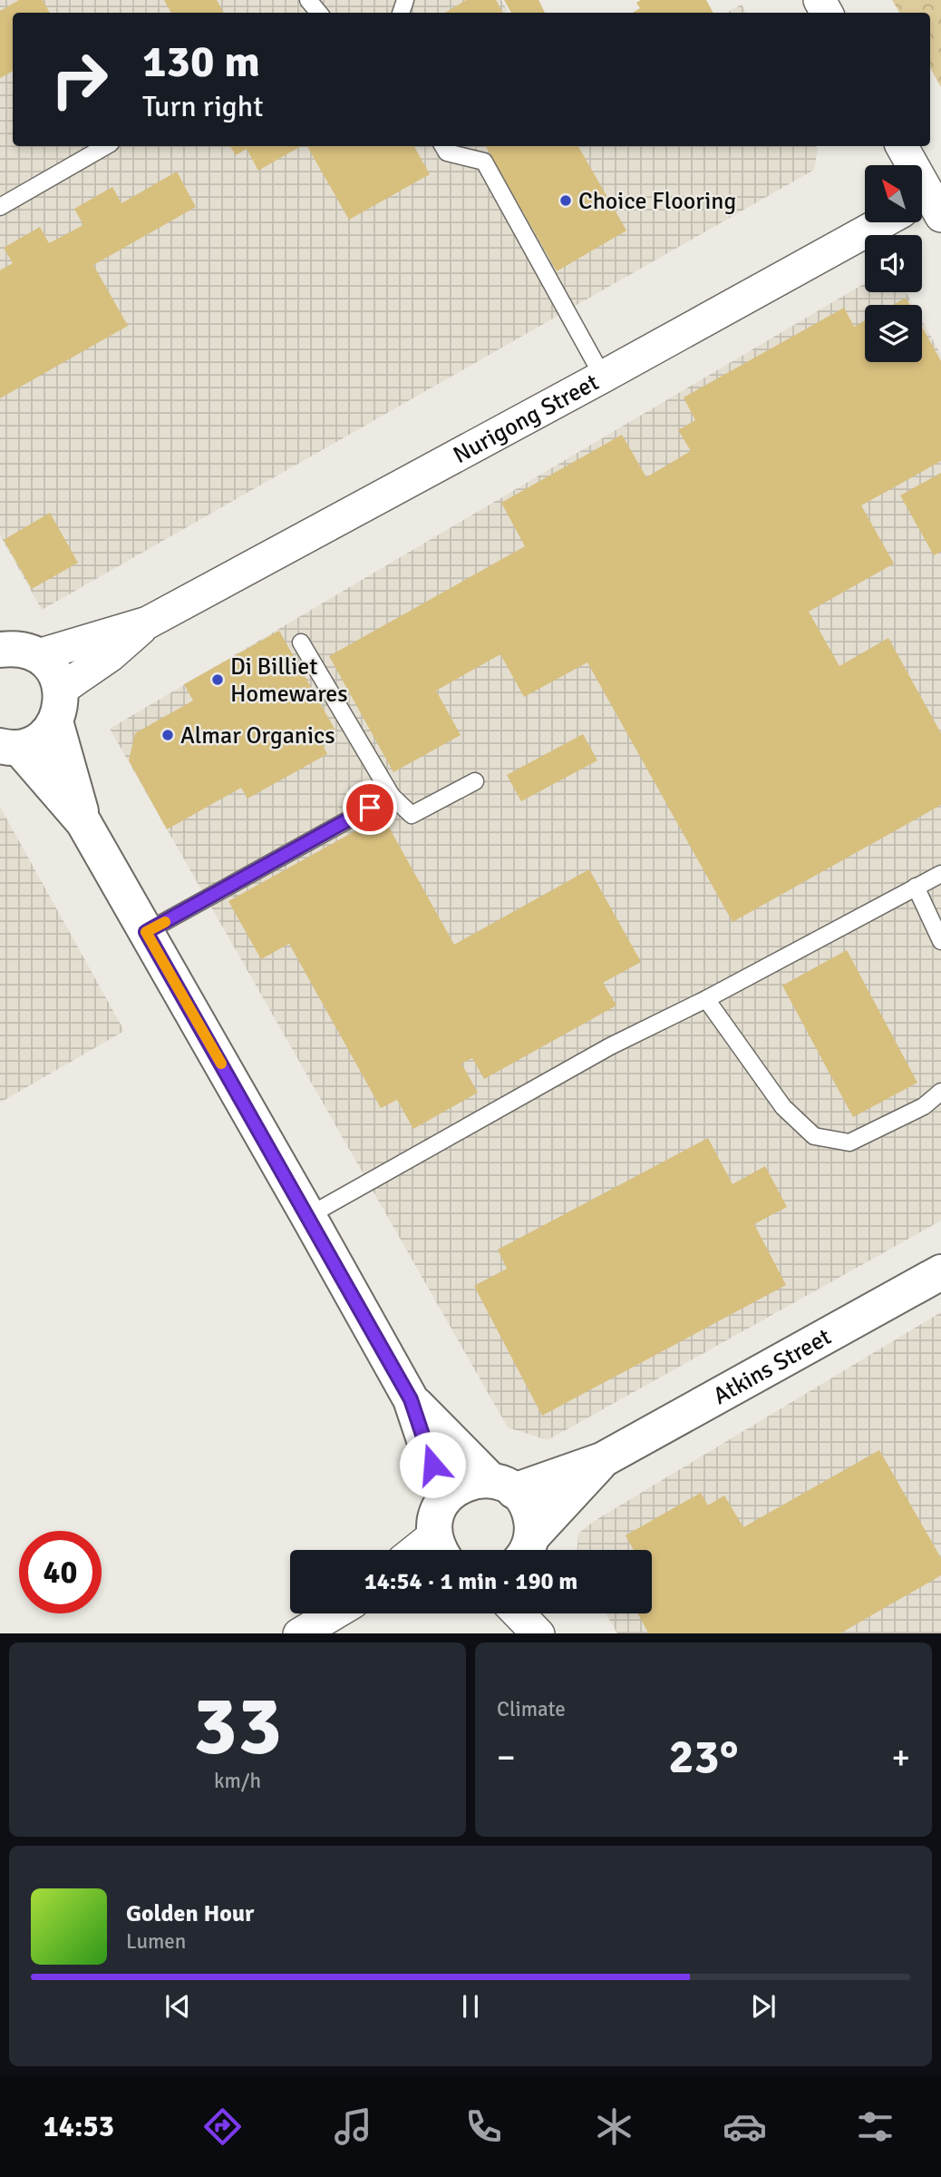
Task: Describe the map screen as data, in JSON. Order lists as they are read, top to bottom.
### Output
{
  "streets": {
    "street": ["Nurigong Street", "Atkins Street"]
  },
  "places": ["Choice Flooring", "Di Billiet Homewares", "Almar Organics"],
  "north": "top left",
  "page": {
    "turn": ["130 m", "Turn right"],
    "limit": "40",
    "trip": "14:54 · 1 min · 190 m",
    "tile": [
      ["33", "km/h"],
      "Climate"
    ],
    "heat": ["−", "23°", "+"],
    "song": ["Golden Hour", "Lumen"],
    "tabs": "14:53"
  }
}
